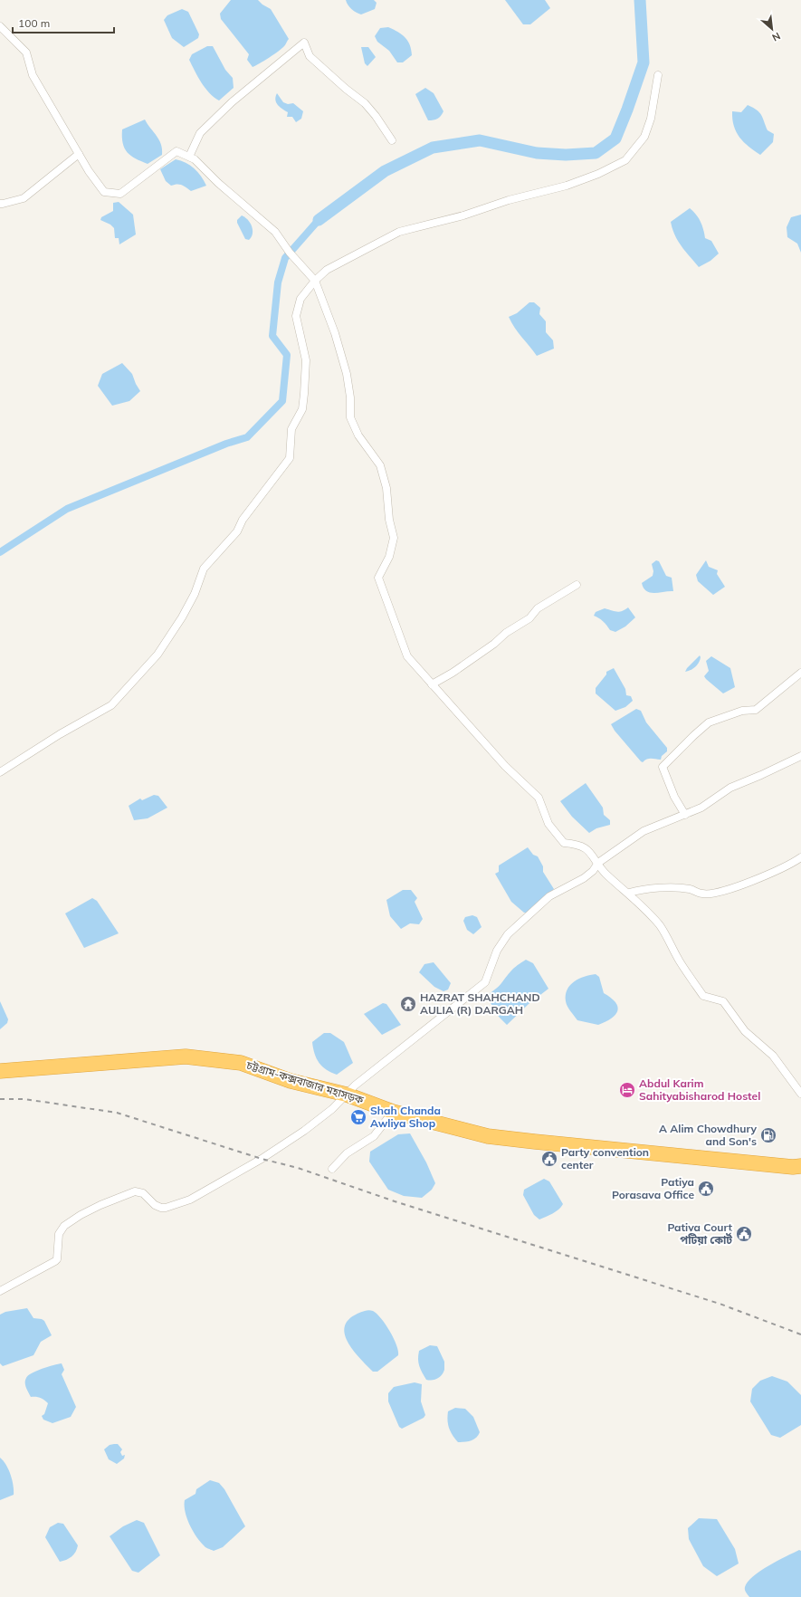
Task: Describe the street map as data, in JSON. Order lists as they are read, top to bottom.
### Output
{
  "streets": {
    "highway": ["চট্টগ্রাম-কক্সবাজার মহাসড়ক"]
  },
  "places": {
    "temple": ["HAZRAT SHAHCHAND AULIA (R) DARGAH"],
    "hotel": ["Abdul Karim Sahityabisharod Hostel"],
    "supermarket": ["Shah Chanda Awliya Shop"],
    "fuel station": ["A Alim Chowdhury and Son's"],
    "public building": ["Party convention center", "Patiya Porasava Office", "Patiya Court পটিয়া কোর্ট"]
  },
  "scale_bar": "100 m",
  "north": "bottom right"
}
